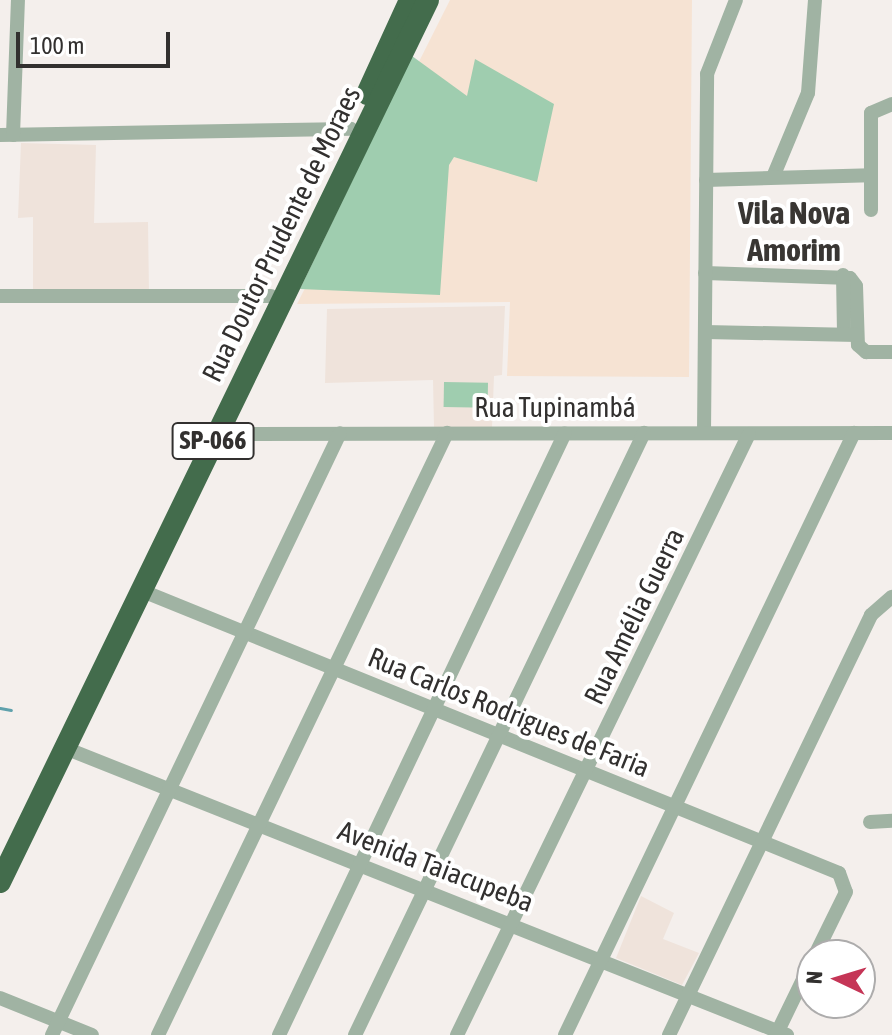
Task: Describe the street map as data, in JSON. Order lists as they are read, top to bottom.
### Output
{
  "streets": {
    "highway": ["Rua Doutor Prudente de Moraes", "SP-066"],
    "street": [
      "Rua Tupinambá",
      "Rua Amélia Guerra",
      "Rua Carlos Rodrigues de Faria",
      "Avenida Taiacupeba"
    ]
  },
  "crossings": [
    ["Rua Doutor Prudente de Moraes", "Rua Tupinambá"],
    ["Rua Doutor Prudente de Moraes", "Rua Carlos Rodrigues de Faria"],
    ["Rua Doutor Prudente de Moraes", "Avenida Taiacupeba"],
    ["Rua Tupinambá", "Rua Amélia Guerra"],
    ["Rua Amélia Guerra", "Rua Carlos Rodrigues de Faria"],
    ["Rua Amélia Guerra", "Avenida Taiacupeba"]
  ],
  "districts": ["Vila Nova Amorim"],
  "scale_bar": "100 m",
  "north": "left"
}
